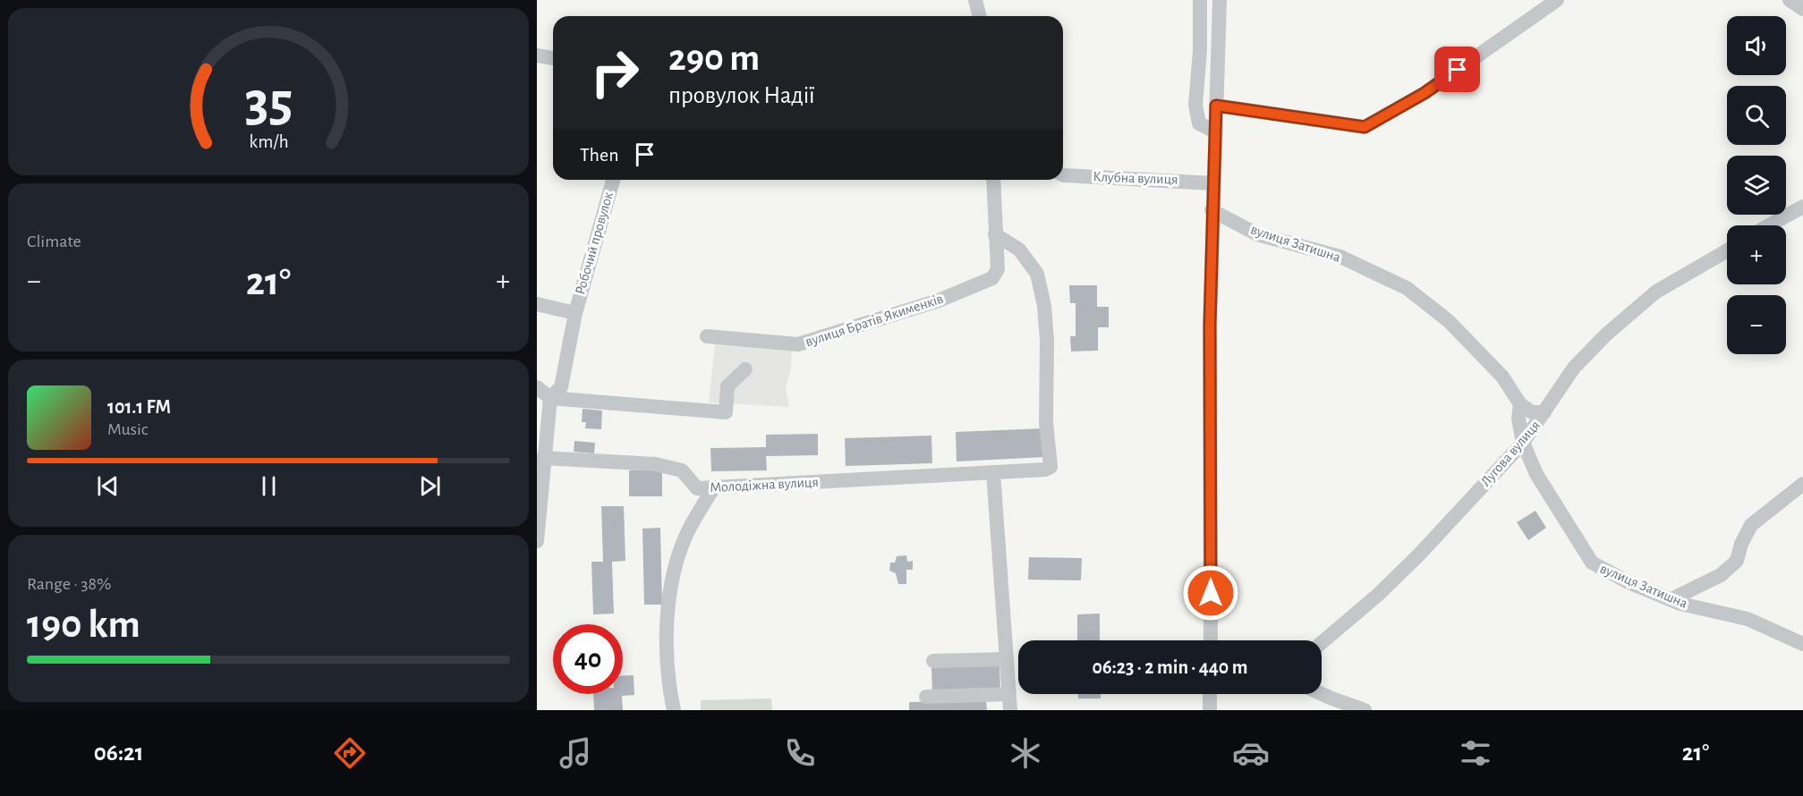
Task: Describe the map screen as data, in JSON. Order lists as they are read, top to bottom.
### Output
{
  "streets": {
    "street": [
      "Клубна вулиця",
      "Робочий провулок",
      "вулиця Затишна",
      "вулиця Братів Якименків",
      "Лугова вулиця",
      "Молодіжна вулиця"
    ]
  },
  "crossings": [
    ["вулиця Затишна", "Лугова вулиця"],
    ["вулиця Братів Якименків", "Молодіжна вулиця"]
  ],
  "page": {
    "map_buttons": ["+", "−"],
    "turn": ["290 m", "провулок Надії"],
    "then": "Then",
    "tile": [
      "Climate",
      ["Range · 38%", "190 km"]
    ],
    "heat": ["−", "21°", "+"],
    "song": ["101.1 FM", "Music"],
    "limit": "40",
    "trip": "06:23 · 2 min · 440 m",
    "tabs": ["06:21", "21°"],
    "gauge": ["35", "km/h"]
  }
}
